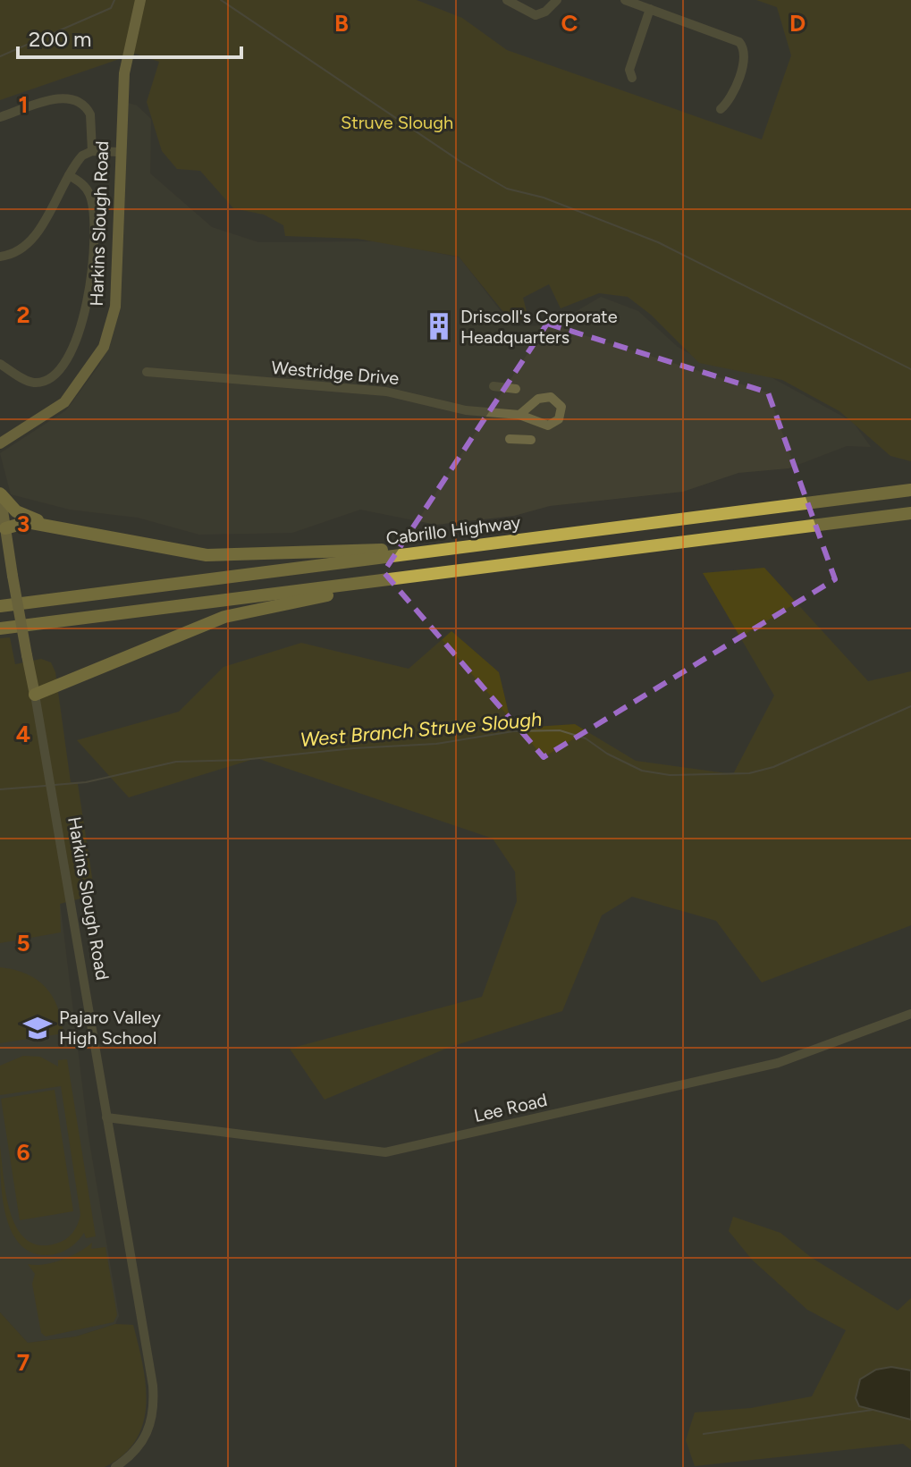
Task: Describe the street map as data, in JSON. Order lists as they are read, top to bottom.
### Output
{
  "streets": {
    "highway": ["Cabrillo Highway"],
    "main road": ["Harkins Slough Road"],
    "street": ["Westridge Drive", "Lee Road"]
  },
  "crossings": [
    ["Harkins Slough Road", "Lee Road"]
  ],
  "water": ["West Branch Struve Slough"],
  "parks": ["Struve Slough"],
  "places": {
    "building": ["Driscoll's Corporate Headquarters"],
    "school or university": ["Pajaro Valley High School"]
  },
  "scale_bar": "200 m",
  "grid": {
    "columns": ["B", "C", "D"],
    "rows": [
      "1",
      "2",
      "3",
      "4",
      "5",
      "6",
      "7"
    ]
  }
}
